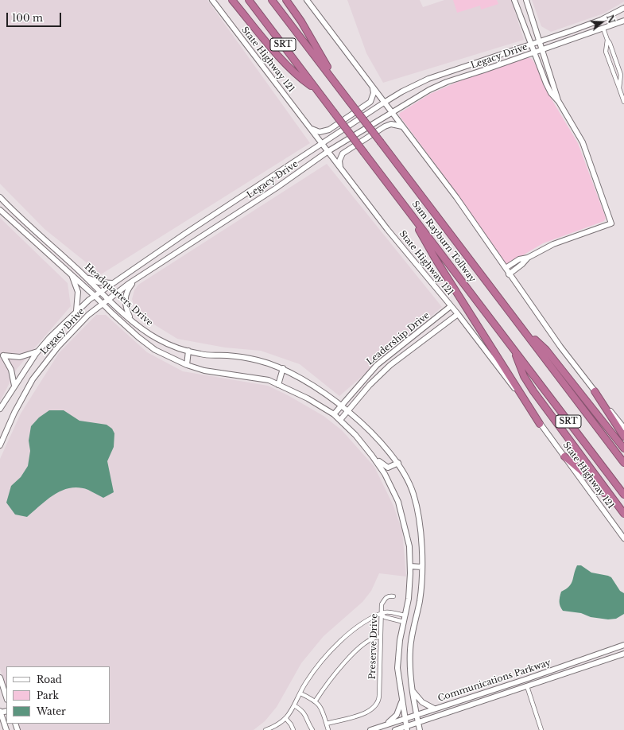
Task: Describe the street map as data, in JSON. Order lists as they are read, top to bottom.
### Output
{
  "streets": {
    "highway": ["SRT", "Sam Rayburn Tollway"],
    "main road": [
      "Legacy Drive",
      "State Highway 121",
      "Headquarters Drive",
      "Leadership Drive",
      "Communications Parkway"
    ],
    "street": ["Preserve Drive"]
  },
  "crossings": [
    ["Legacy Drive", "State Highway 121"],
    ["Legacy Drive", "Headquarters Drive"],
    ["State Highway 121", "Leadership Drive"],
    ["Headquarters Drive", "Leadership Drive"],
    ["Headquarters Drive", "Communications Parkway"]
  ],
  "legend": ["Road", "Park", "Water"],
  "scale_bar": "100 m",
  "north": "right"
}
